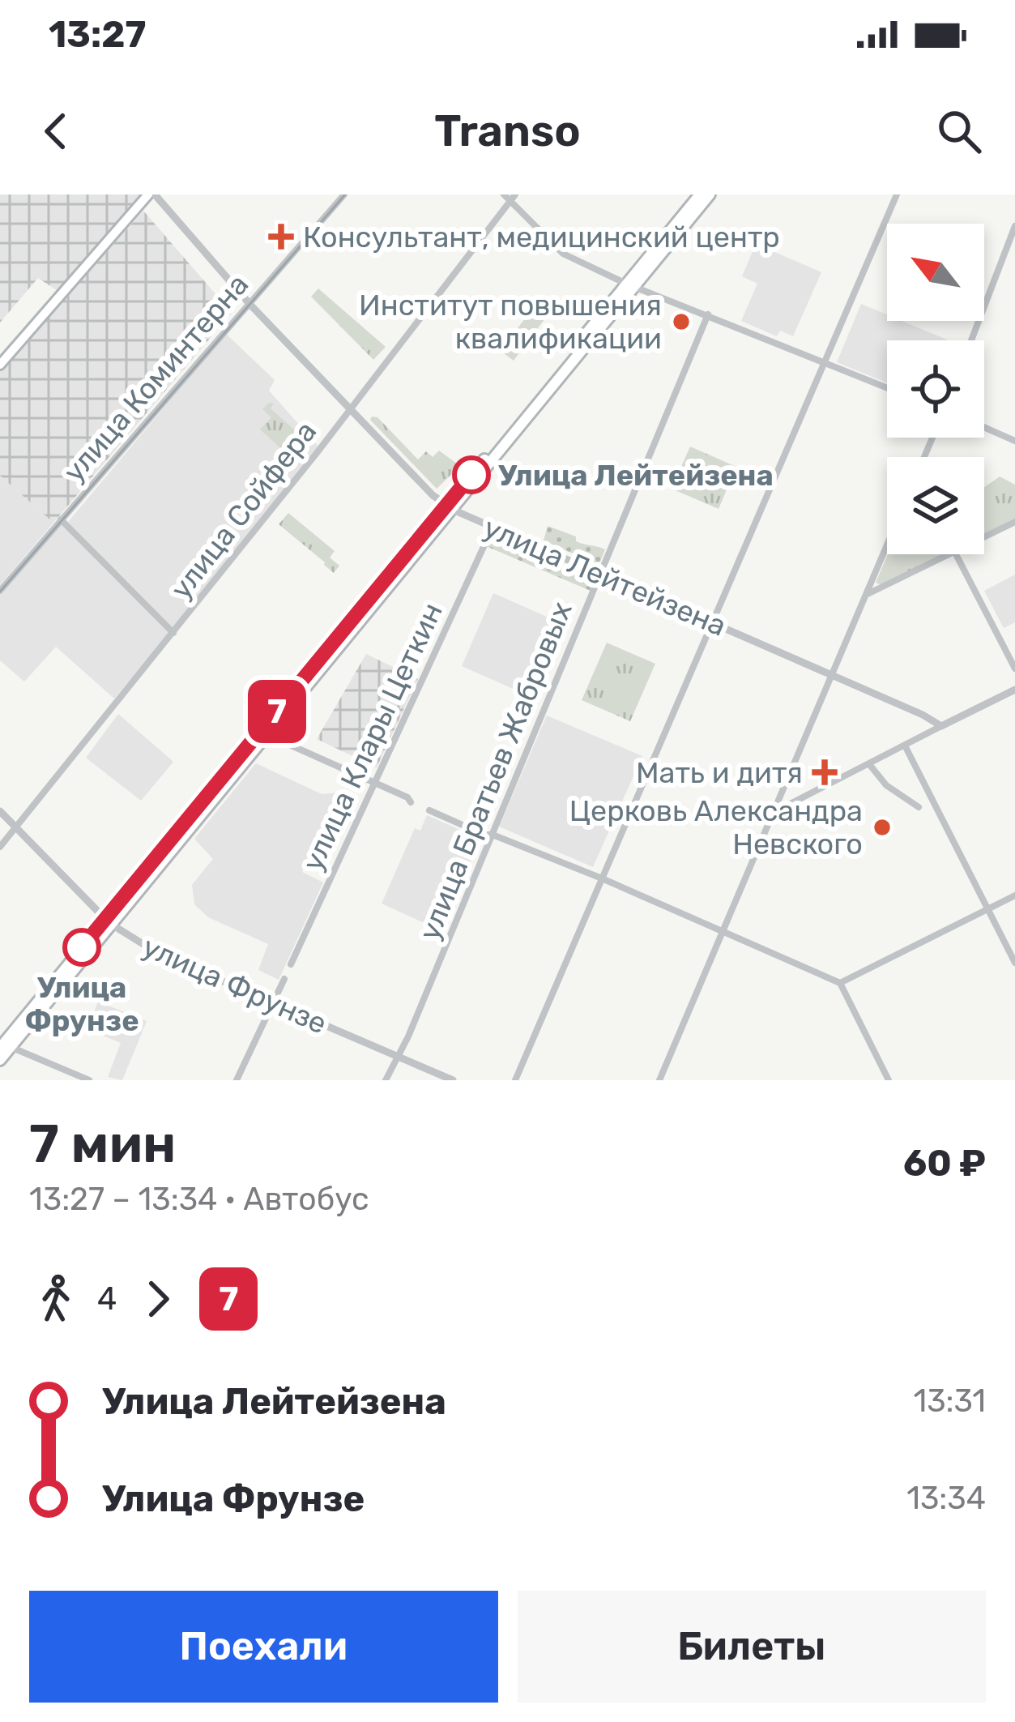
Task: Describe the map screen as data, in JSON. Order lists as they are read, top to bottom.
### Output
{
  "streets": {
    "street": [
      "улица Коминтерна",
      "улица Сойфера",
      "улица Лейтейзена",
      "улица Клары Цеткин",
      "улица Братьев Жабровых",
      "улица Фрунзе"
    ]
  },
  "crossings": [
    ["улица Коминтерна", "улица Лейтейзена"],
    ["улица Сойфера", "улица Лейтейзена"],
    ["улица Сойфера", "улица Фрунзе"],
    ["улица Лейтейзена", "улица Клары Цеткин"],
    ["улица Лейтейзена", "улица Братьев Жабровых"],
    ["улица Братьев Жабровых", "улица Фрунзе"]
  ],
  "places": {
    "health": ["Консультант, медицинский центр", "Мать и дитя"],
    "other": [
      "Институт повышения квалификации",
      "Улица Лейтейзена",
      "Церковь Александра Невского",
      "Улица Фрунзе"
    ]
  },
  "lines": ["bus line 7"],
  "north": "top left",
  "page": {
    "status": "13:27",
    "header": "Transo",
    "on_map": "7",
    "heading": ["7 мин", "13:27 – 13:34 · Автобус", "60 ₽"],
    "legs": ["4", "7"],
    "list": [
      {
        "name": "Улица Лейтейзена",
        "value": "13:31"
      },
      {
        "name": "Улица Фрунзе",
        "value": "13:34"
      }
    ],
    "buttons": ["Поехали", "Билеты"]
  }
}
